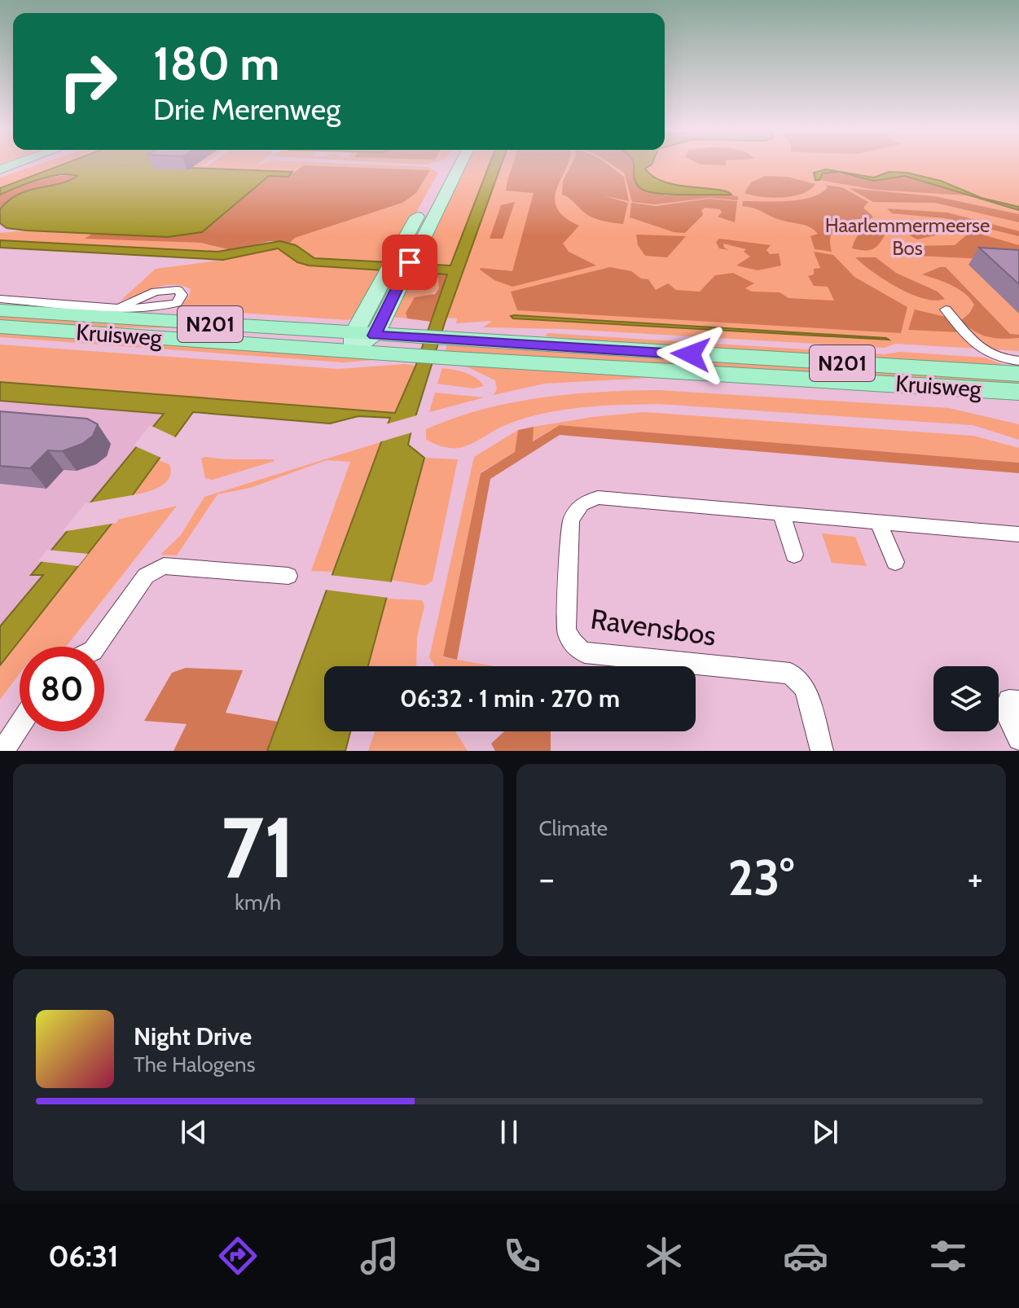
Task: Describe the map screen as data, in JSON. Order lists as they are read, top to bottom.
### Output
{
  "streets": {
    "highway": ["N201", "Kruisweg"],
    "street": ["Ravensbos"]
  },
  "parks": ["Haarlemmermeerse Bos"],
  "page": {
    "turn": ["180 m", "Drie Merenweg"],
    "limit": "80",
    "trip": "06:32 · 1 min · 270 m",
    "tile": [
      ["71", "km/h"],
      "Climate"
    ],
    "heat": ["−", "23°", "+"],
    "song": ["Night Drive", "The Halogens"],
    "tabs": "06:31"
  }
}
